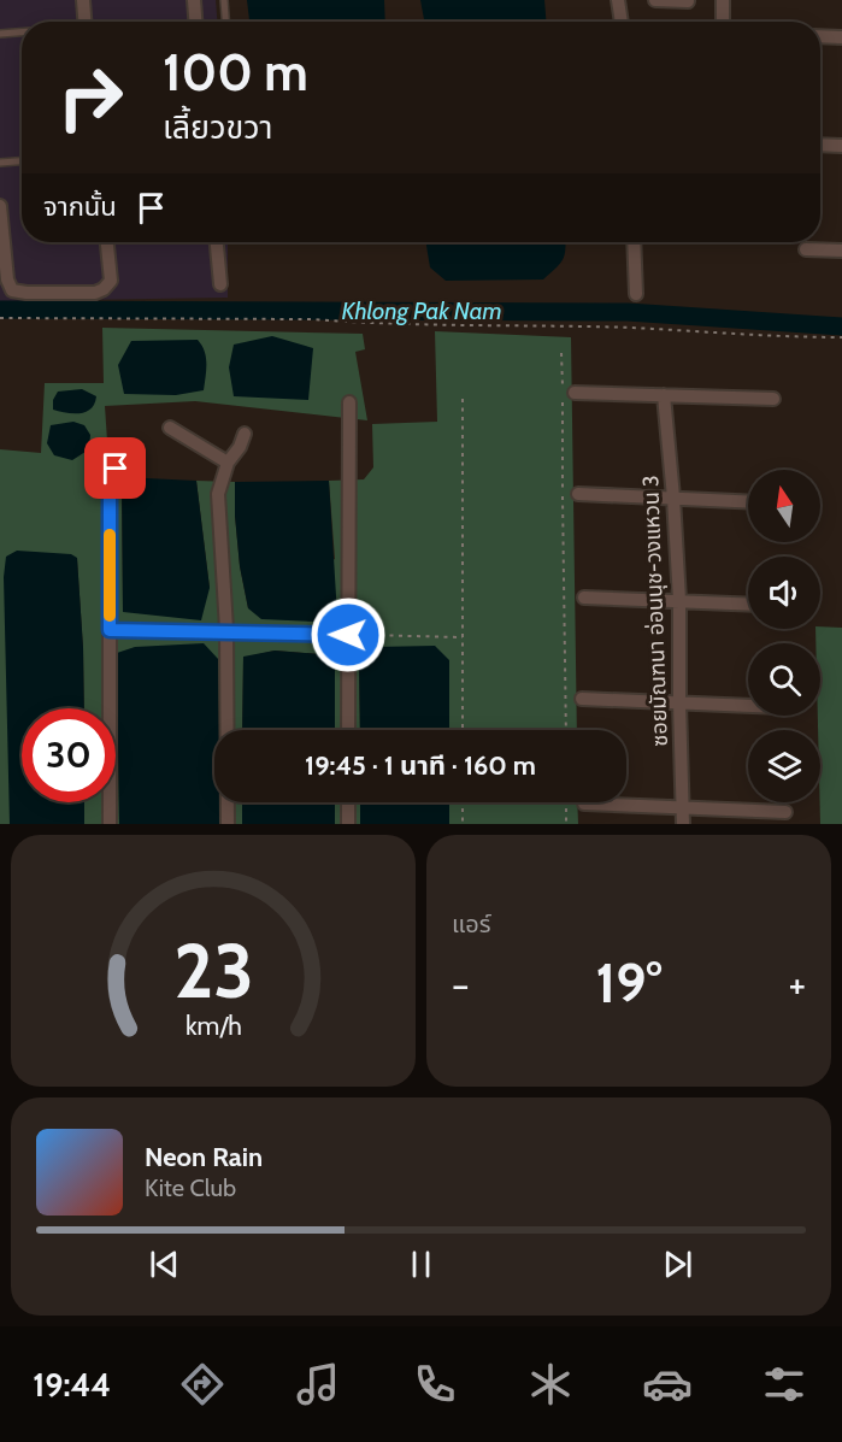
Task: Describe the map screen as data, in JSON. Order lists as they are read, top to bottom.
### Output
{
  "streets": {
    "street": ["ซอยมัณฑนา อ่อนนุช-วงแหวน 3"]
  },
  "water": ["Khlong Pak Nam"],
  "north": "top",
  "page": {
    "turn": ["100 m", "เลี้ยวขวา"],
    "then": "จากนั้น",
    "limit": "30",
    "trip": "19:45 · 1 นาที · 160 m",
    "tile": "แอร์",
    "heat": ["−", "19°", "+"],
    "song": ["Neon Rain", "Kite Club"],
    "tabs": "19:44",
    "gauge": ["23", "km/h"]
  }
}
